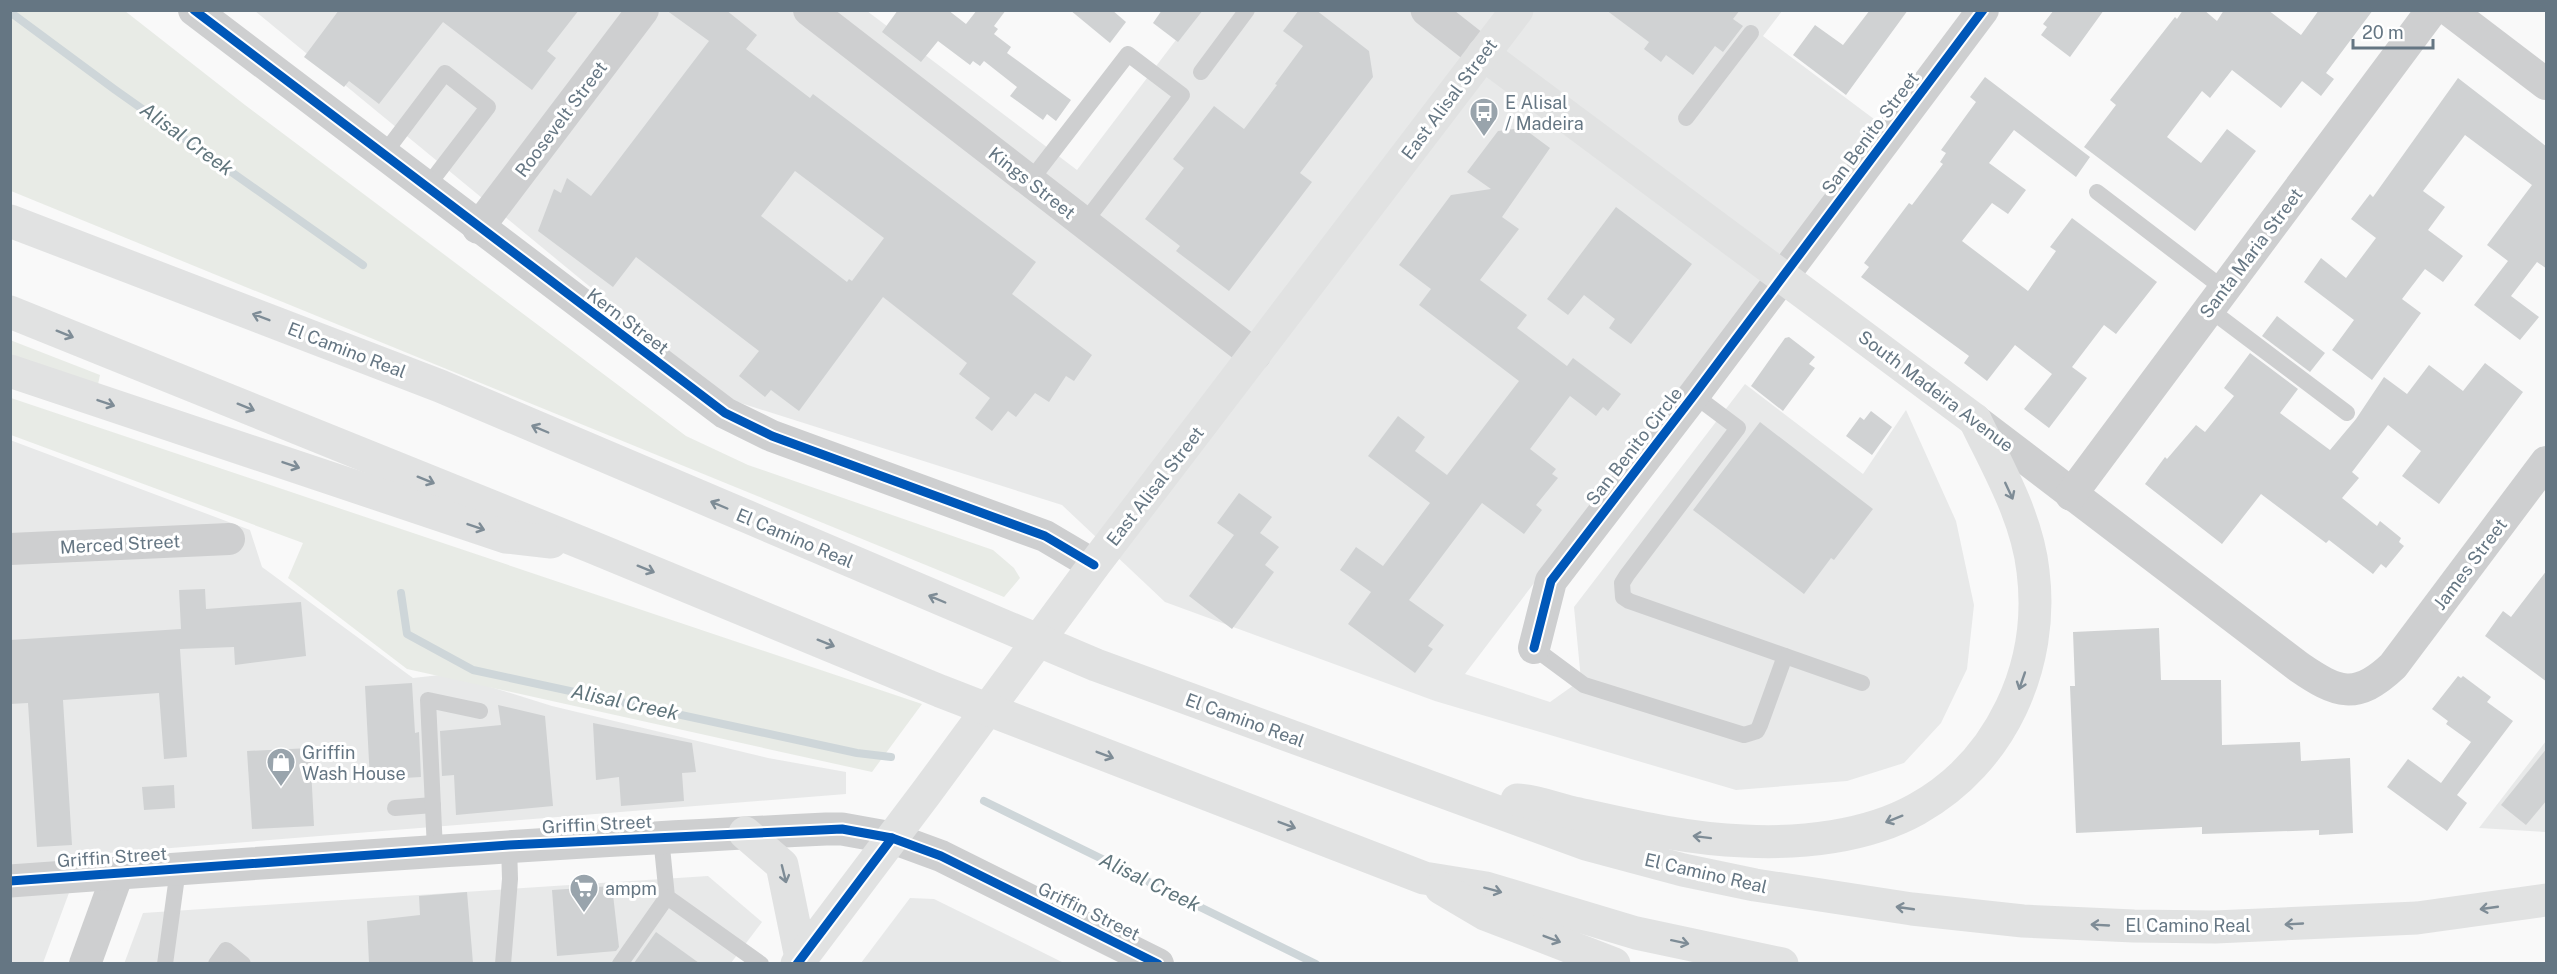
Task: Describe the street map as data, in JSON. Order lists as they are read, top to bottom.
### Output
{
  "streets": {
    "main road": ["East Alisal Street", "El Camino Real", "South Madeira Avenue"],
    "street": [
      "Roosevelt Street",
      "San Benito Street",
      "Kings Street",
      "Santa Maria Street",
      "Kern Street",
      "San Benito Circle",
      "Merced Street",
      "James Street",
      "Griffin Street"
    ]
  },
  "crossings": [
    ["East Alisal Street", "Kings Street"],
    ["East Alisal Street", "Kern Street"],
    ["East Alisal Street", "South Madeira Avenue"],
    ["East Alisal Street", "Griffin Street"],
    ["Roosevelt Street", "Kern Street"],
    ["San Benito Street", "South Madeira Avenue"],
    ["San Benito Street", "San Benito Circle"],
    ["Santa Maria Street", "South Madeira Avenue"],
    ["South Madeira Avenue", "San Benito Circle"],
    ["South Madeira Avenue", "James Street"]
  ],
  "water": ["Alisal Creek"],
  "places": {
    "bus stop": ["E Alisal / Madeira"],
    "shop": ["Griffin Wash House"],
    "supermarket": ["ampm"]
  },
  "scale_bar": "20 m"
}
